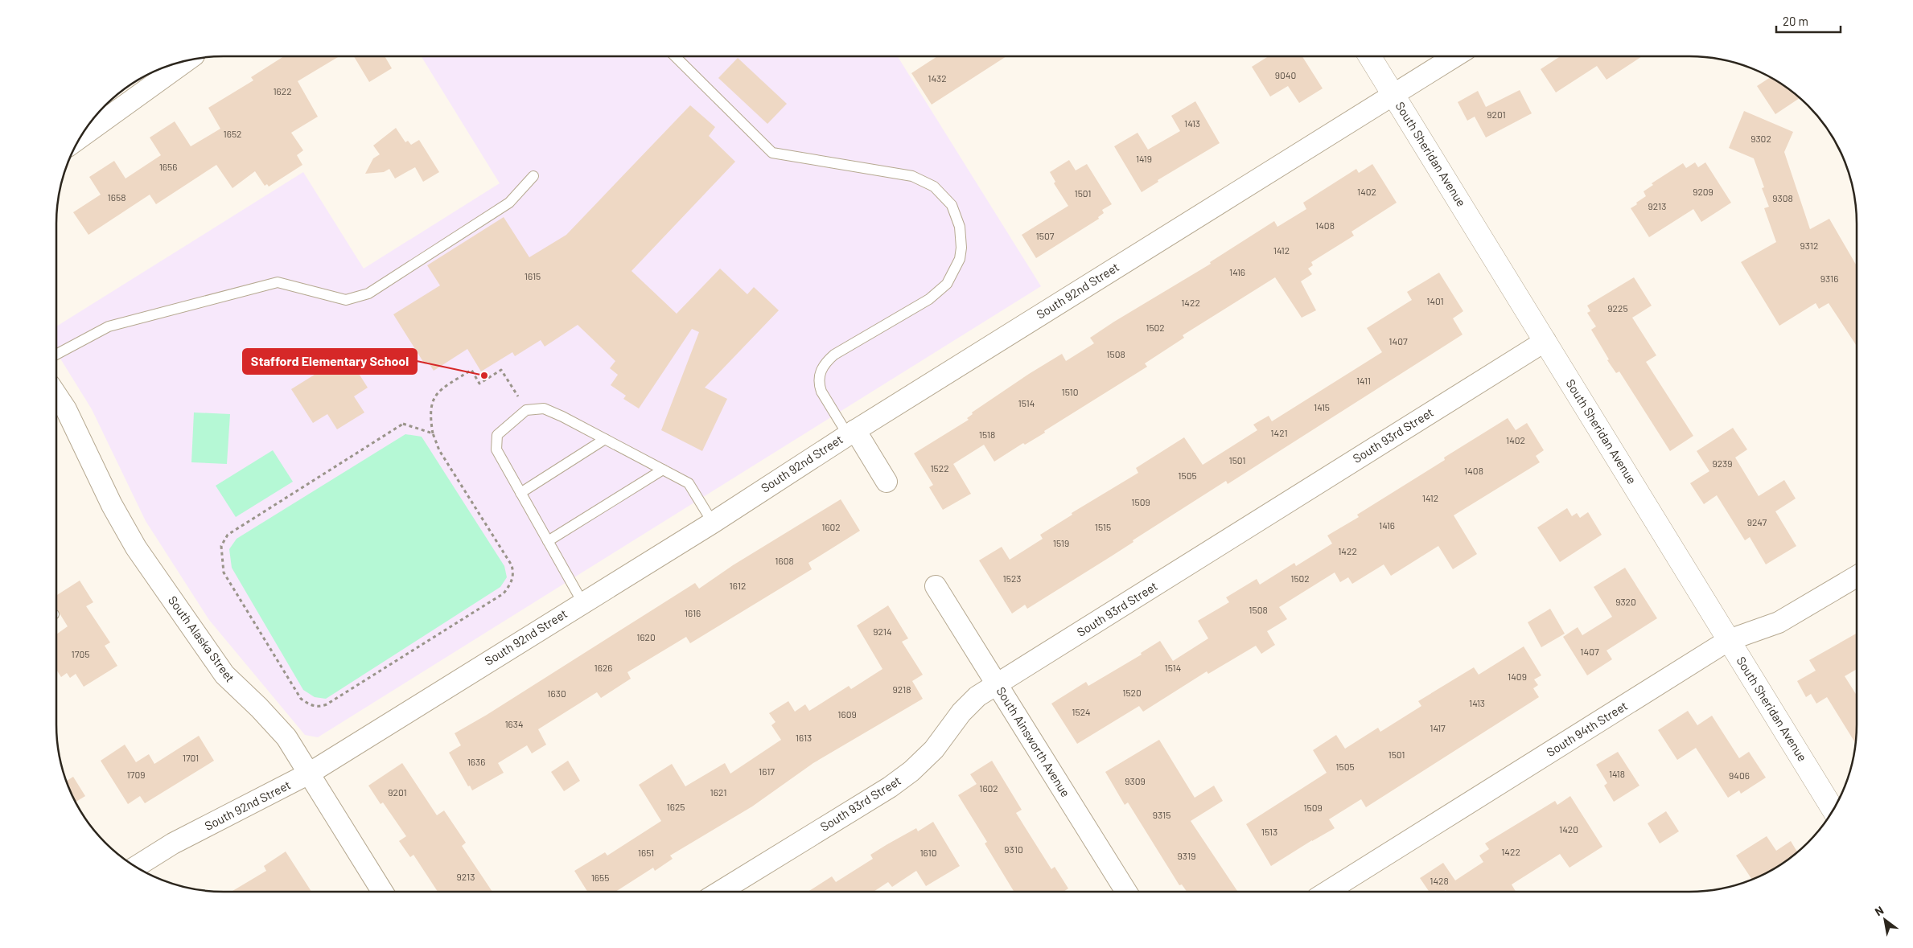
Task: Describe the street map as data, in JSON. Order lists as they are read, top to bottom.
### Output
{
  "streets": {
    "street": [
      "South Sheridan Avenue",
      "South 92nd Street",
      "South 93rd Street",
      "South Alaska Street",
      "South 94th Street",
      "South Ainsworth Avenue"
    ]
  },
  "crossings": [
    ["South Sheridan Avenue", "South 92nd Street"],
    ["South Sheridan Avenue", "South 93rd Street"],
    ["South Sheridan Avenue", "South 94th Street"],
    ["South 92nd Street", "South Alaska Street"],
    ["South 93rd Street", "South Ainsworth Avenue"]
  ],
  "places": ["Stafford Elementary School"],
  "house_numbers": [
    "9040",
    "1432",
    "1622",
    "9201",
    "1413",
    "1652",
    "9302",
    "1419",
    "1656",
    "1402",
    "9209",
    "1501",
    "1658",
    "9308",
    "9213",
    "1408",
    "1507",
    "9312",
    "1412",
    "1416",
    "1615",
    "9316",
    "1401",
    "1422",
    "9225",
    "1502",
    "1407",
    "1508",
    "1411",
    "1510",
    "1514",
    "1415",
    "1421",
    "1518",
    "1402",
    "1501",
    "9239",
    "1522",
    "1408",
    "1505",
    "1412",
    "1509",
    "9247",
    "1416",
    "1602",
    "1515",
    "1519",
    "1422",
    "1608",
    "1523",
    "1502",
    "1612",
    "9320",
    "1508",
    "1616",
    "9214",
    "1620",
    "1407",
    "1705",
    "1626",
    "1514",
    "1409",
    "9218",
    "1520",
    "1630",
    "1413",
    "1524",
    "1609",
    "1634",
    "1417",
    "1613",
    "1501",
    "1701",
    "1636",
    "1505",
    "1617",
    "1418",
    "1709",
    "9406",
    "9309",
    "1602",
    "9201",
    "1621",
    "1625",
    "1509",
    "9315",
    "1420",
    "1513",
    "9310",
    "1422",
    "1651",
    "1610",
    "9319",
    "9213",
    "1655",
    "1428"
  ],
  "scale_bar": "20 m",
  "north": "top left"
}
